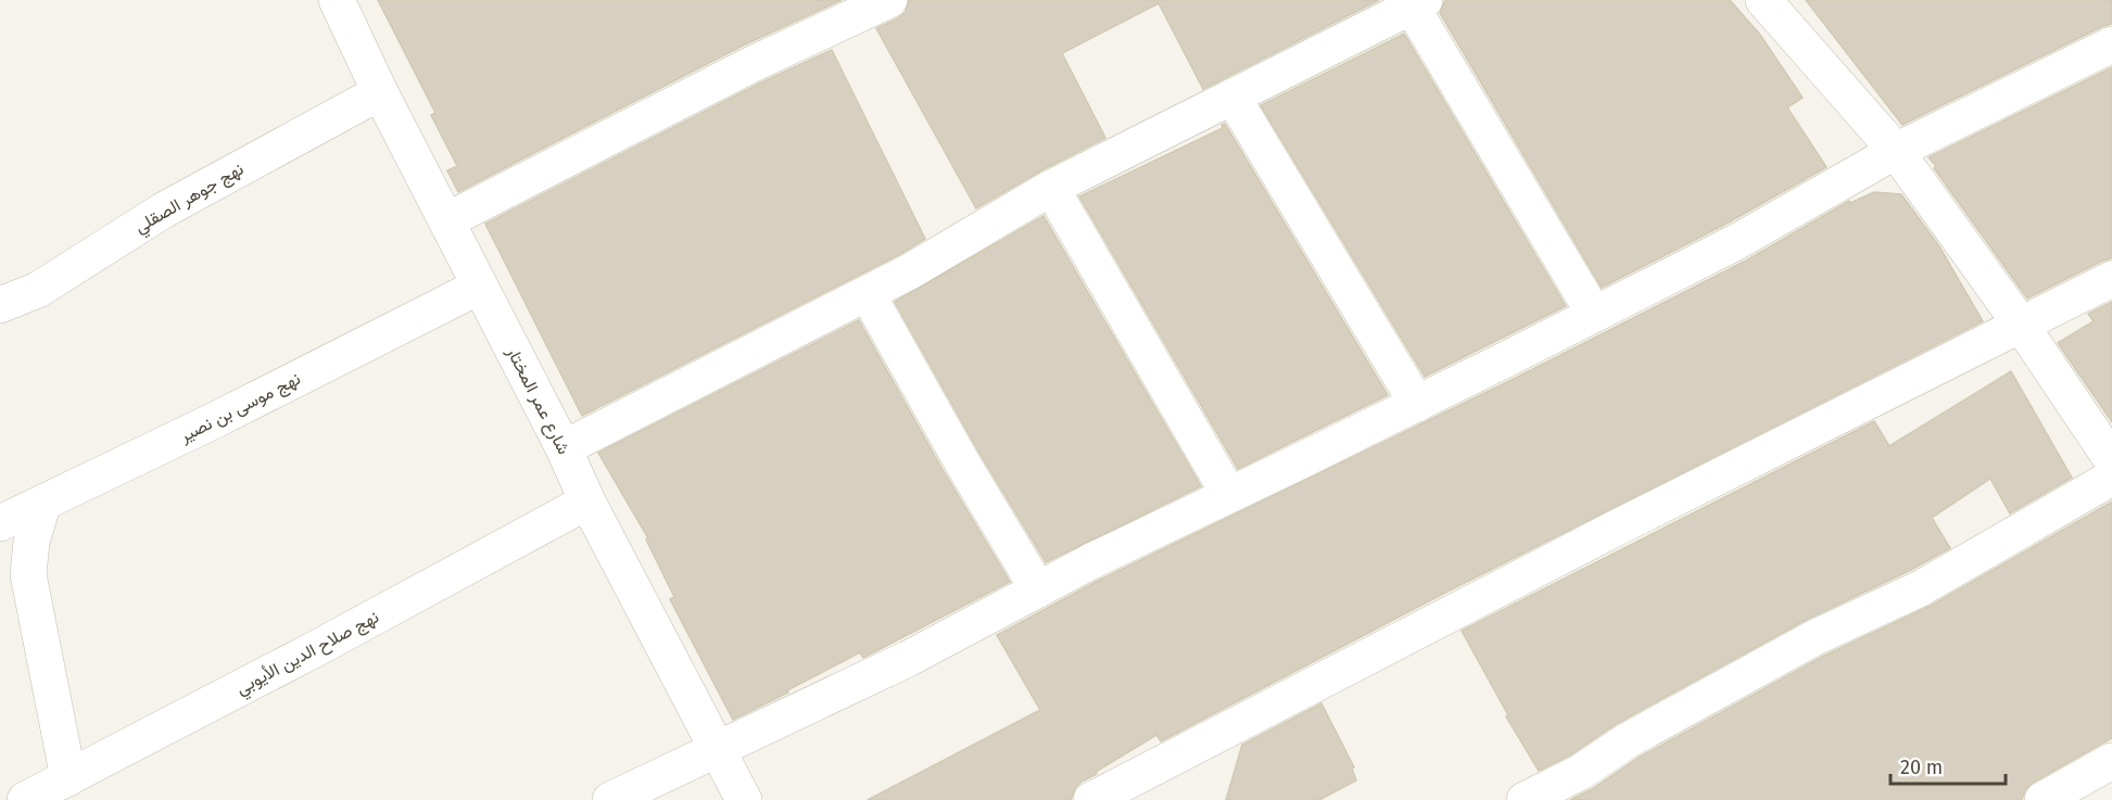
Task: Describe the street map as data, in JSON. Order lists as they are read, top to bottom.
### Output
{
  "streets": {
    "street": [
      "نهج جوهر الصقلي",
      "شارع عمر المختار",
      "نهج موسى بن نصير",
      "نهج صلاح الدين الأيوبي"
    ]
  },
  "crossings": [
    ["نهج جوهر الصقلي", "شارع عمر المختار"],
    ["شارع عمر المختار", "نهج موسى بن نصير"],
    ["شارع عمر المختار", "نهج صلاح الدين الأيوبي"]
  ],
  "scale_bar": "20 m"
}
